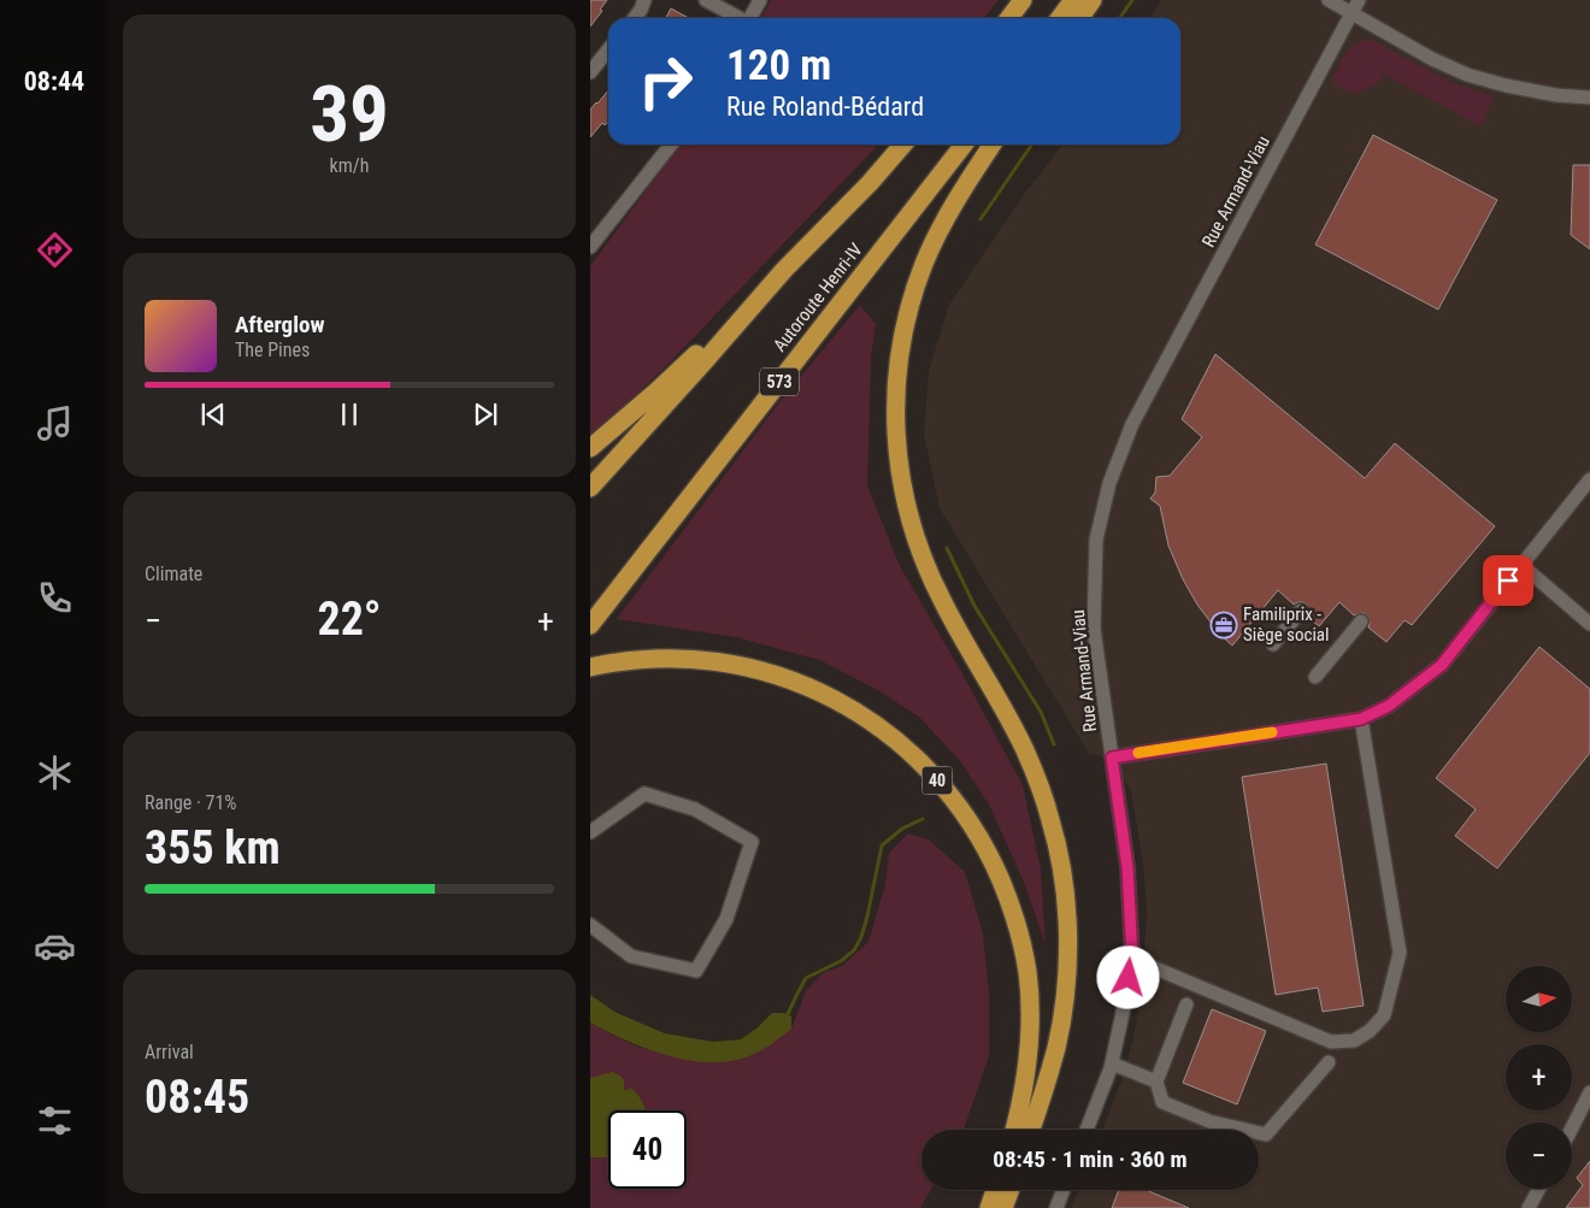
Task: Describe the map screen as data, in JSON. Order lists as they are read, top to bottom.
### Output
{
  "streets": {
    "highway": ["Autoroute Henri-IV", "573", "40"],
    "street": ["Rue Armand-Viau"]
  },
  "places": {
    "office": ["Familiprix - Siège social"]
  },
  "north": "right",
  "page": {
    "tabs": "08:44",
    "tile": [
      ["39", "km/h"],
      "Climate",
      ["Range · 71%", "355 km"],
      ["Arrival", "08:45"]
    ],
    "turn": ["120 m", "Rue Roland-Bédard"],
    "song": ["Afterglow", "The Pines"],
    "heat": ["−", "22°", "+"],
    "map_buttons": ["+", "−"],
    "limit": "40",
    "trip": "08:45 · 1 min · 360 m"
  }
}
